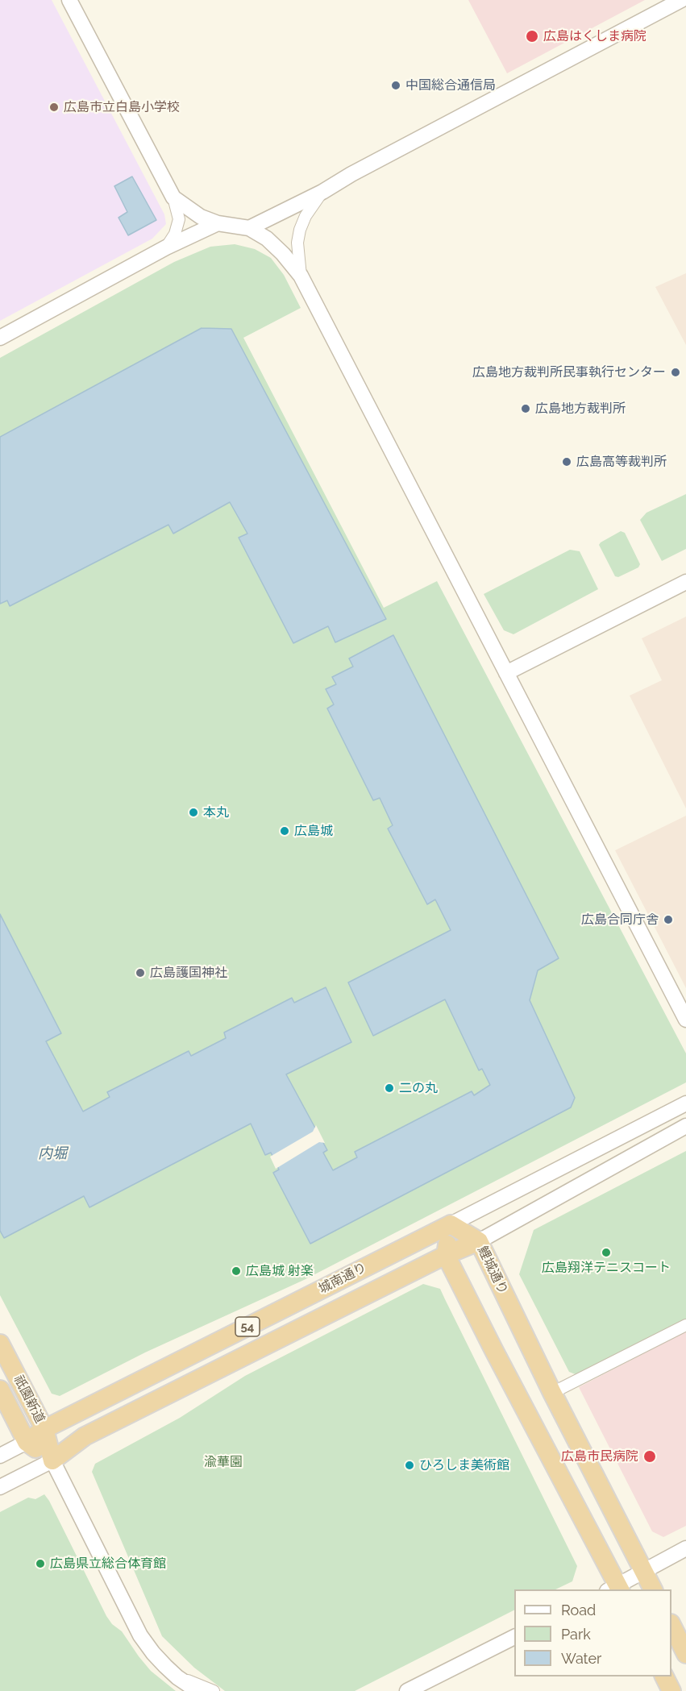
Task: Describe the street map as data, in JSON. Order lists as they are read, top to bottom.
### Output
{
  "streets": {
    "highway": [
      "鯉城通り",
      "城南通り",
      "54",
      "祇園新道"
    ]
  },
  "crossings": [
    ["鯉城通り", "城南通り"],
    ["城南通り", "祇園新道"]
  ],
  "water": ["内堀"],
  "parks": ["渝華園"],
  "places": [
    "広島はくしま病院",
    "中国総合通信局",
    "広島市立白島小学校",
    "広島地方裁判所民事執行センター",
    "広島地方裁判所",
    "広島高等裁判所",
    "本丸",
    "広島城",
    "広島合同庁舎",
    "広島護国神社",
    "二の丸",
    "広島翔洋テニスコート",
    "広島城 射楽",
    "広島市民病院",
    "ひろしま美術館",
    "広島県立総合体育館"
  ],
  "legend": ["Road", "Park", "Water"]
}
